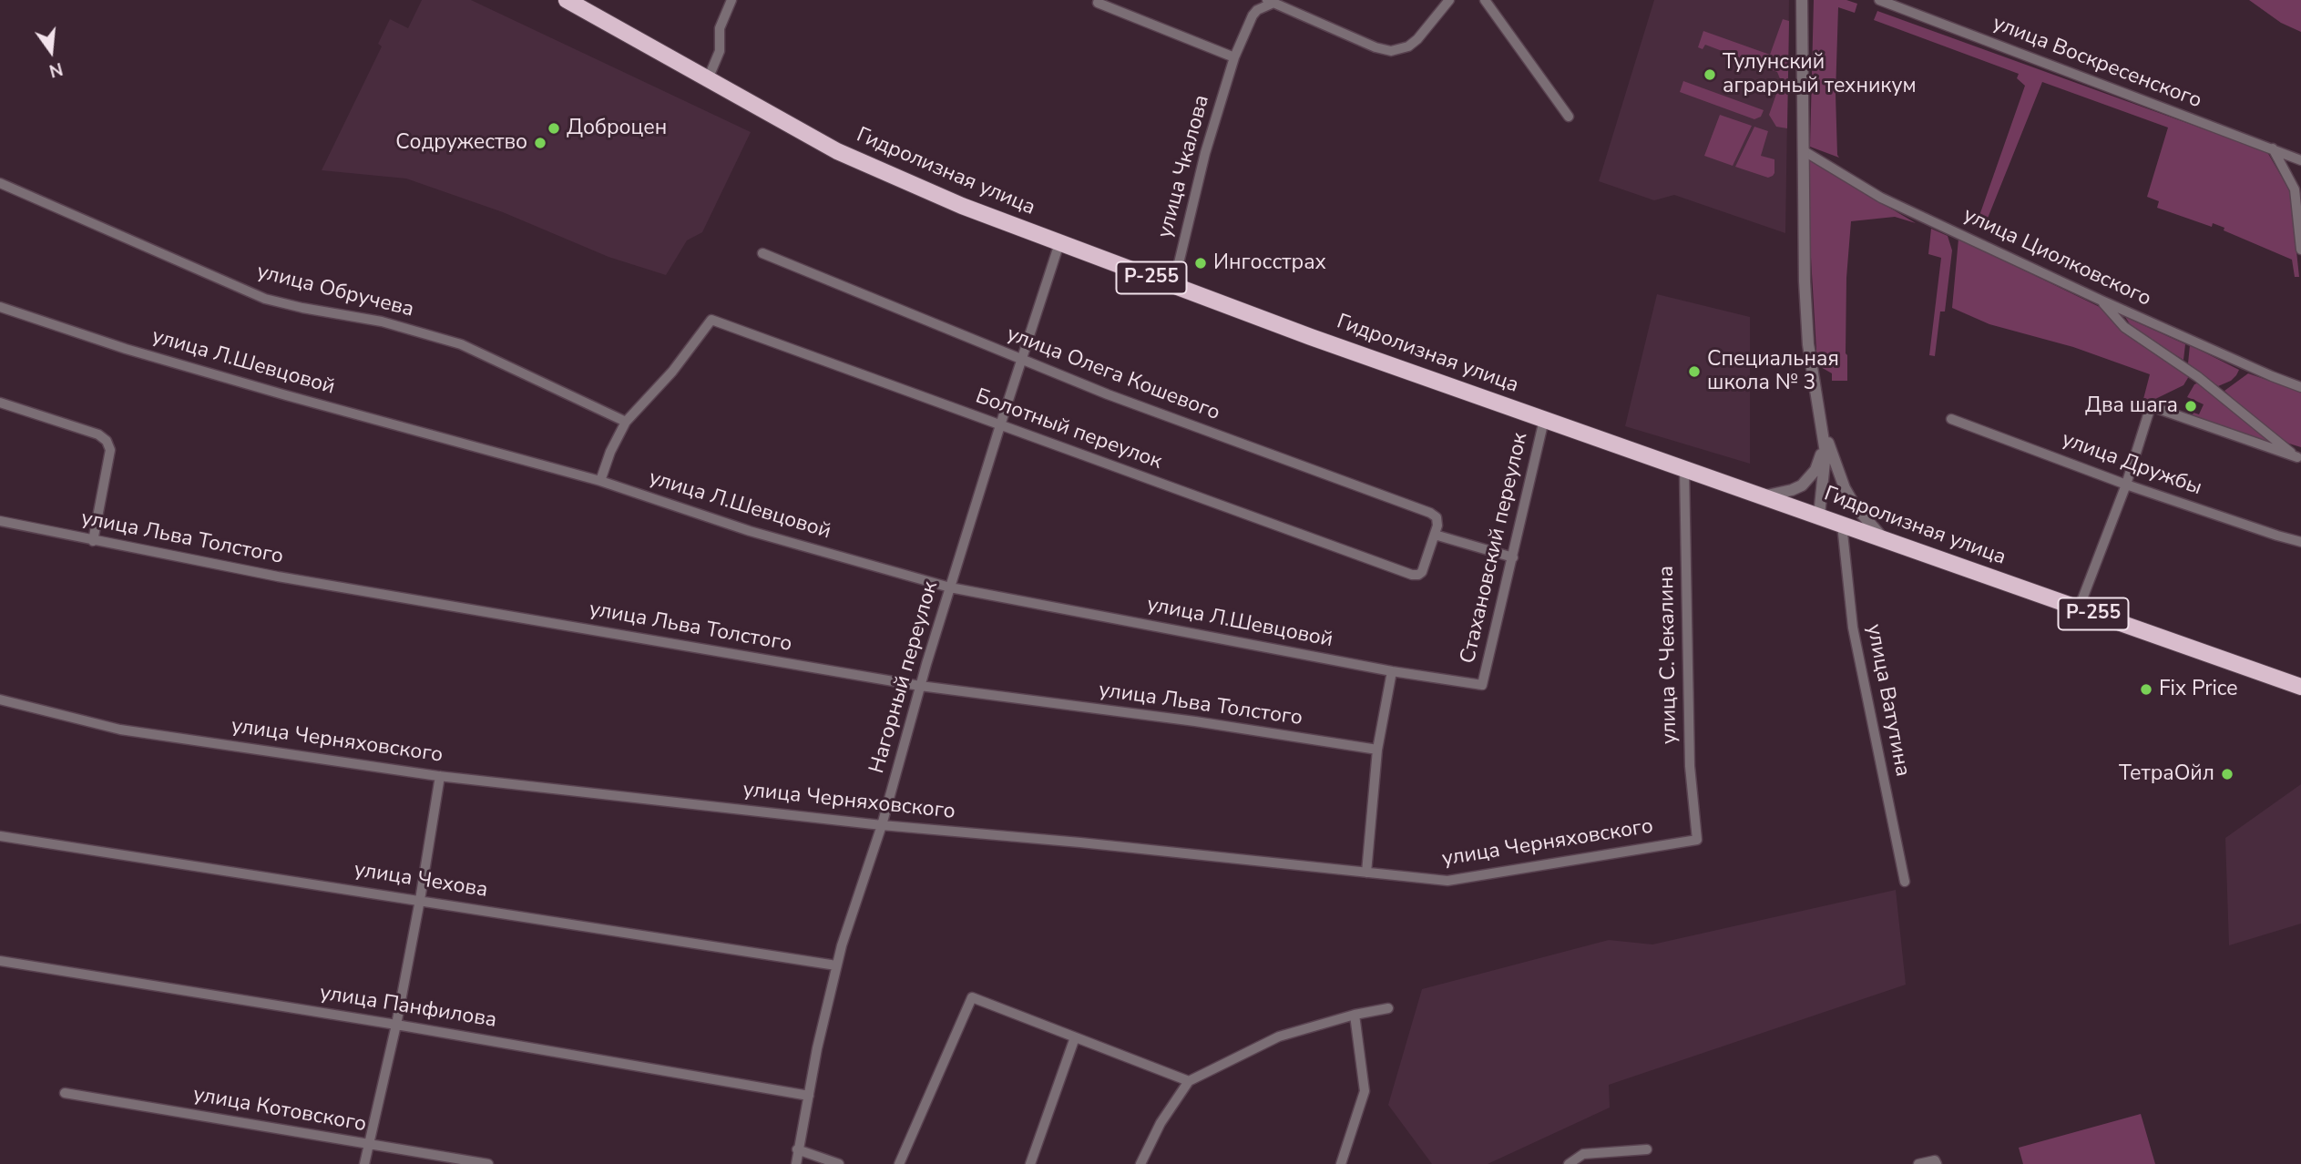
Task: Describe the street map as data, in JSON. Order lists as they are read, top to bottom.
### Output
{
  "streets": {
    "highway": ["Гидролизная улица", "Р-255"],
    "street": [
      "улица Воскресенского",
      "улица Чкалова",
      "улица Циолковского",
      "улица Обручева",
      "улица Л.Шевцовой",
      "улица Олега Кошевого",
      "Болотный переулок",
      "улица Дружбы",
      "улица Льва Толстого",
      "Стахановский переулок",
      "улица С.Чекалина",
      "Нагорный переулок",
      "улица Ватутина",
      "улица Черняховского",
      "улица Чехова",
      "улица Панфилова",
      "улица Котовского"
    ]
  },
  "crossings": [
    ["улица Чкалова", "Гидролизная улица"],
    ["Гидролизная улица", "Стахановский переулок"],
    ["Гидролизная улица", "улица С.Чекалина"],
    ["Гидролизная улица", "Нагорный переулок"],
    ["Гидролизная улица", "улица Ватутина"],
    ["улица Обручева", "Болотный переулок"],
    ["улица Л.Шевцовой", "Стахановский переулок"],
    ["улица Л.Шевцовой", "Нагорный переулок"],
    ["улица Олега Кошевого", "Болотный переулок"],
    ["улица Олега Кошевого", "Нагорный переулок"],
    ["Болотный переулок", "Нагорный переулок"],
    ["улица Льва Толстого", "Нагорный переулок"],
    ["улица С.Чекалина", "улица Черняховского"],
    ["Нагорный переулок", "улица Черняховского"],
    ["Нагорный переулок", "улица Чехова"],
    ["Нагорный переулок", "улица Панфилова"]
  ],
  "places": [
    "Тулунский аграрный техникум",
    "Доброцен",
    "Содружество",
    "Ингосстрах",
    "Специальная школа № 3",
    "Два шага",
    "Fix Price",
    "ТетраОйл"
  ],
  "north": "bottom"
}
